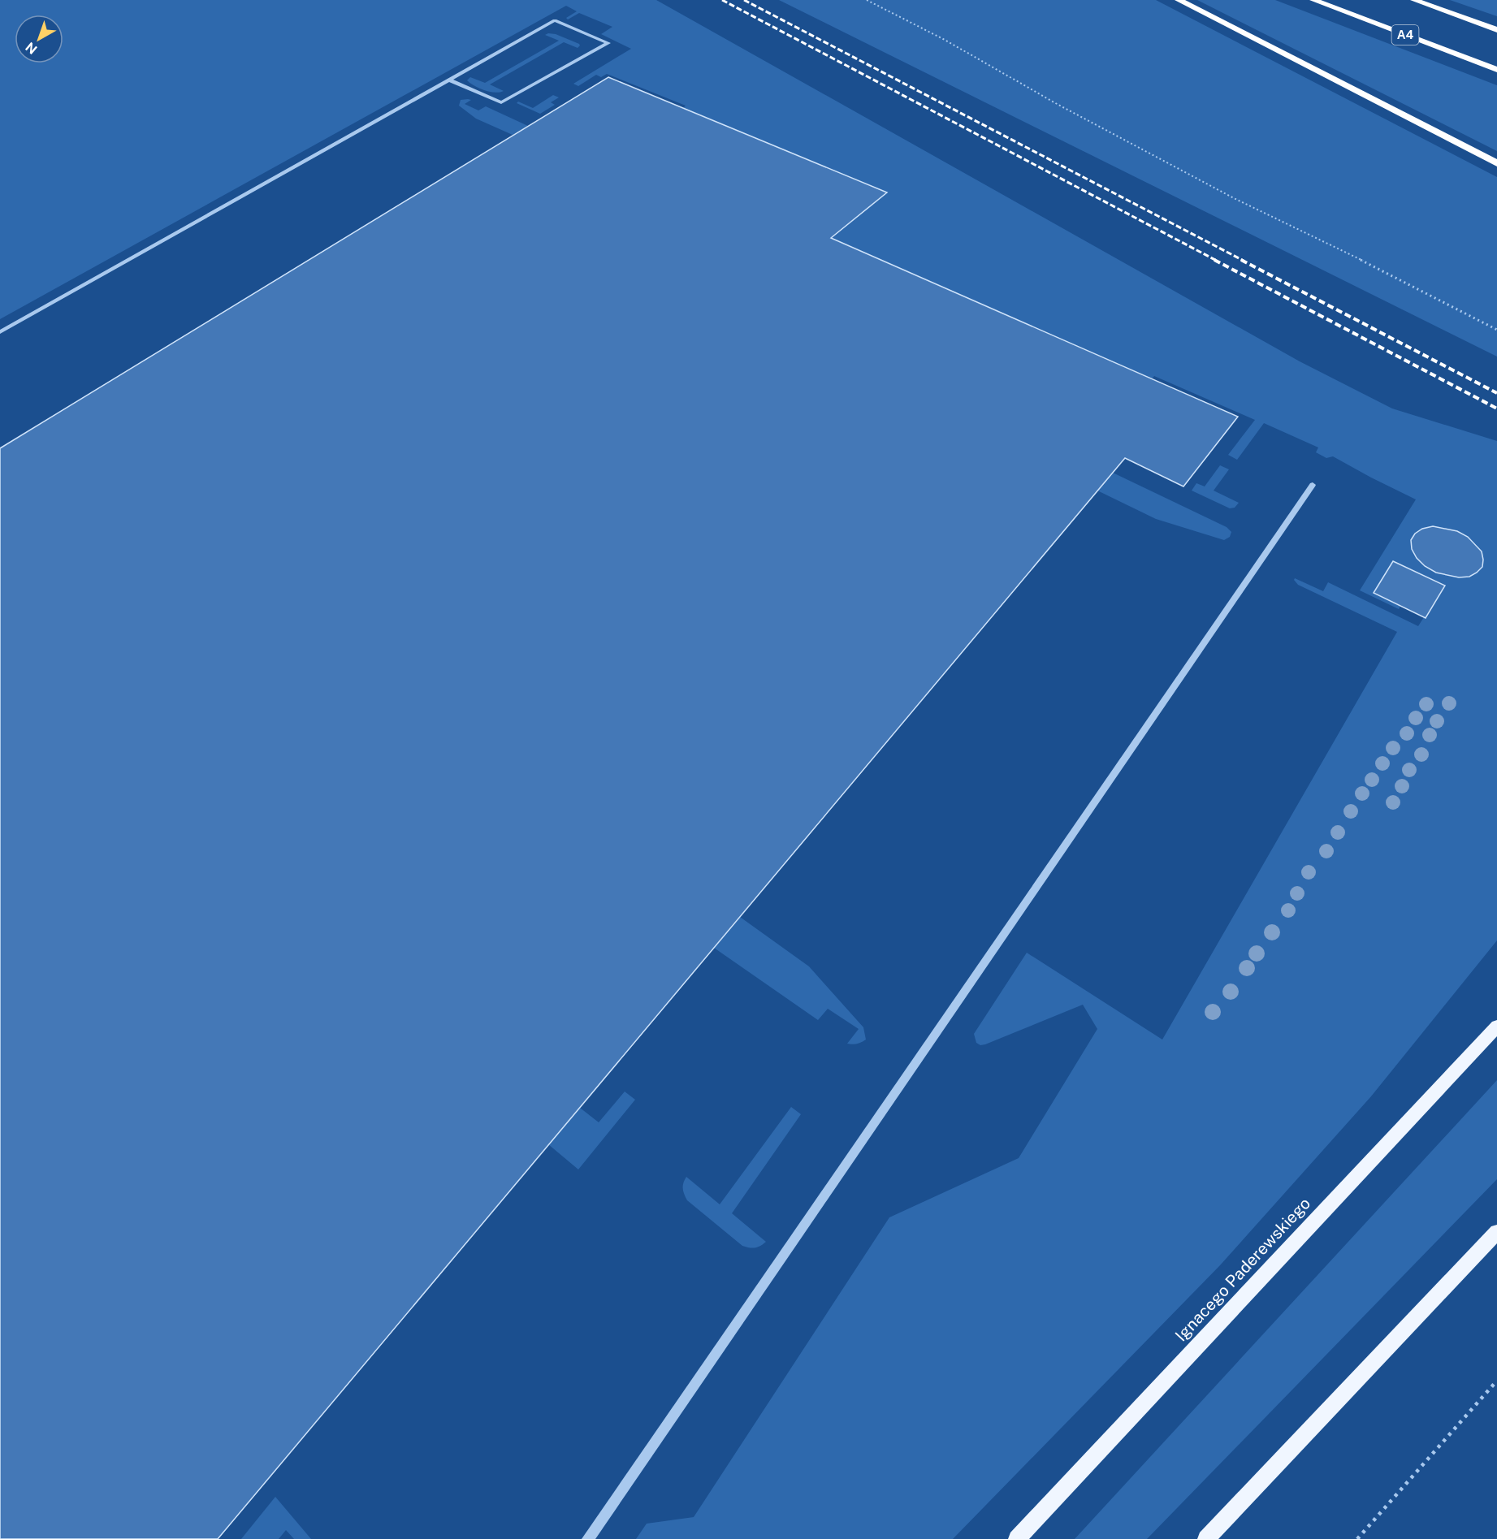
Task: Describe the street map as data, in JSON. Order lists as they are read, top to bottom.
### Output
{
  "streets": {
    "highway": ["A4"],
    "main road": ["Ignacego Paderewskiego"]
  },
  "north": "bottom left"
}
